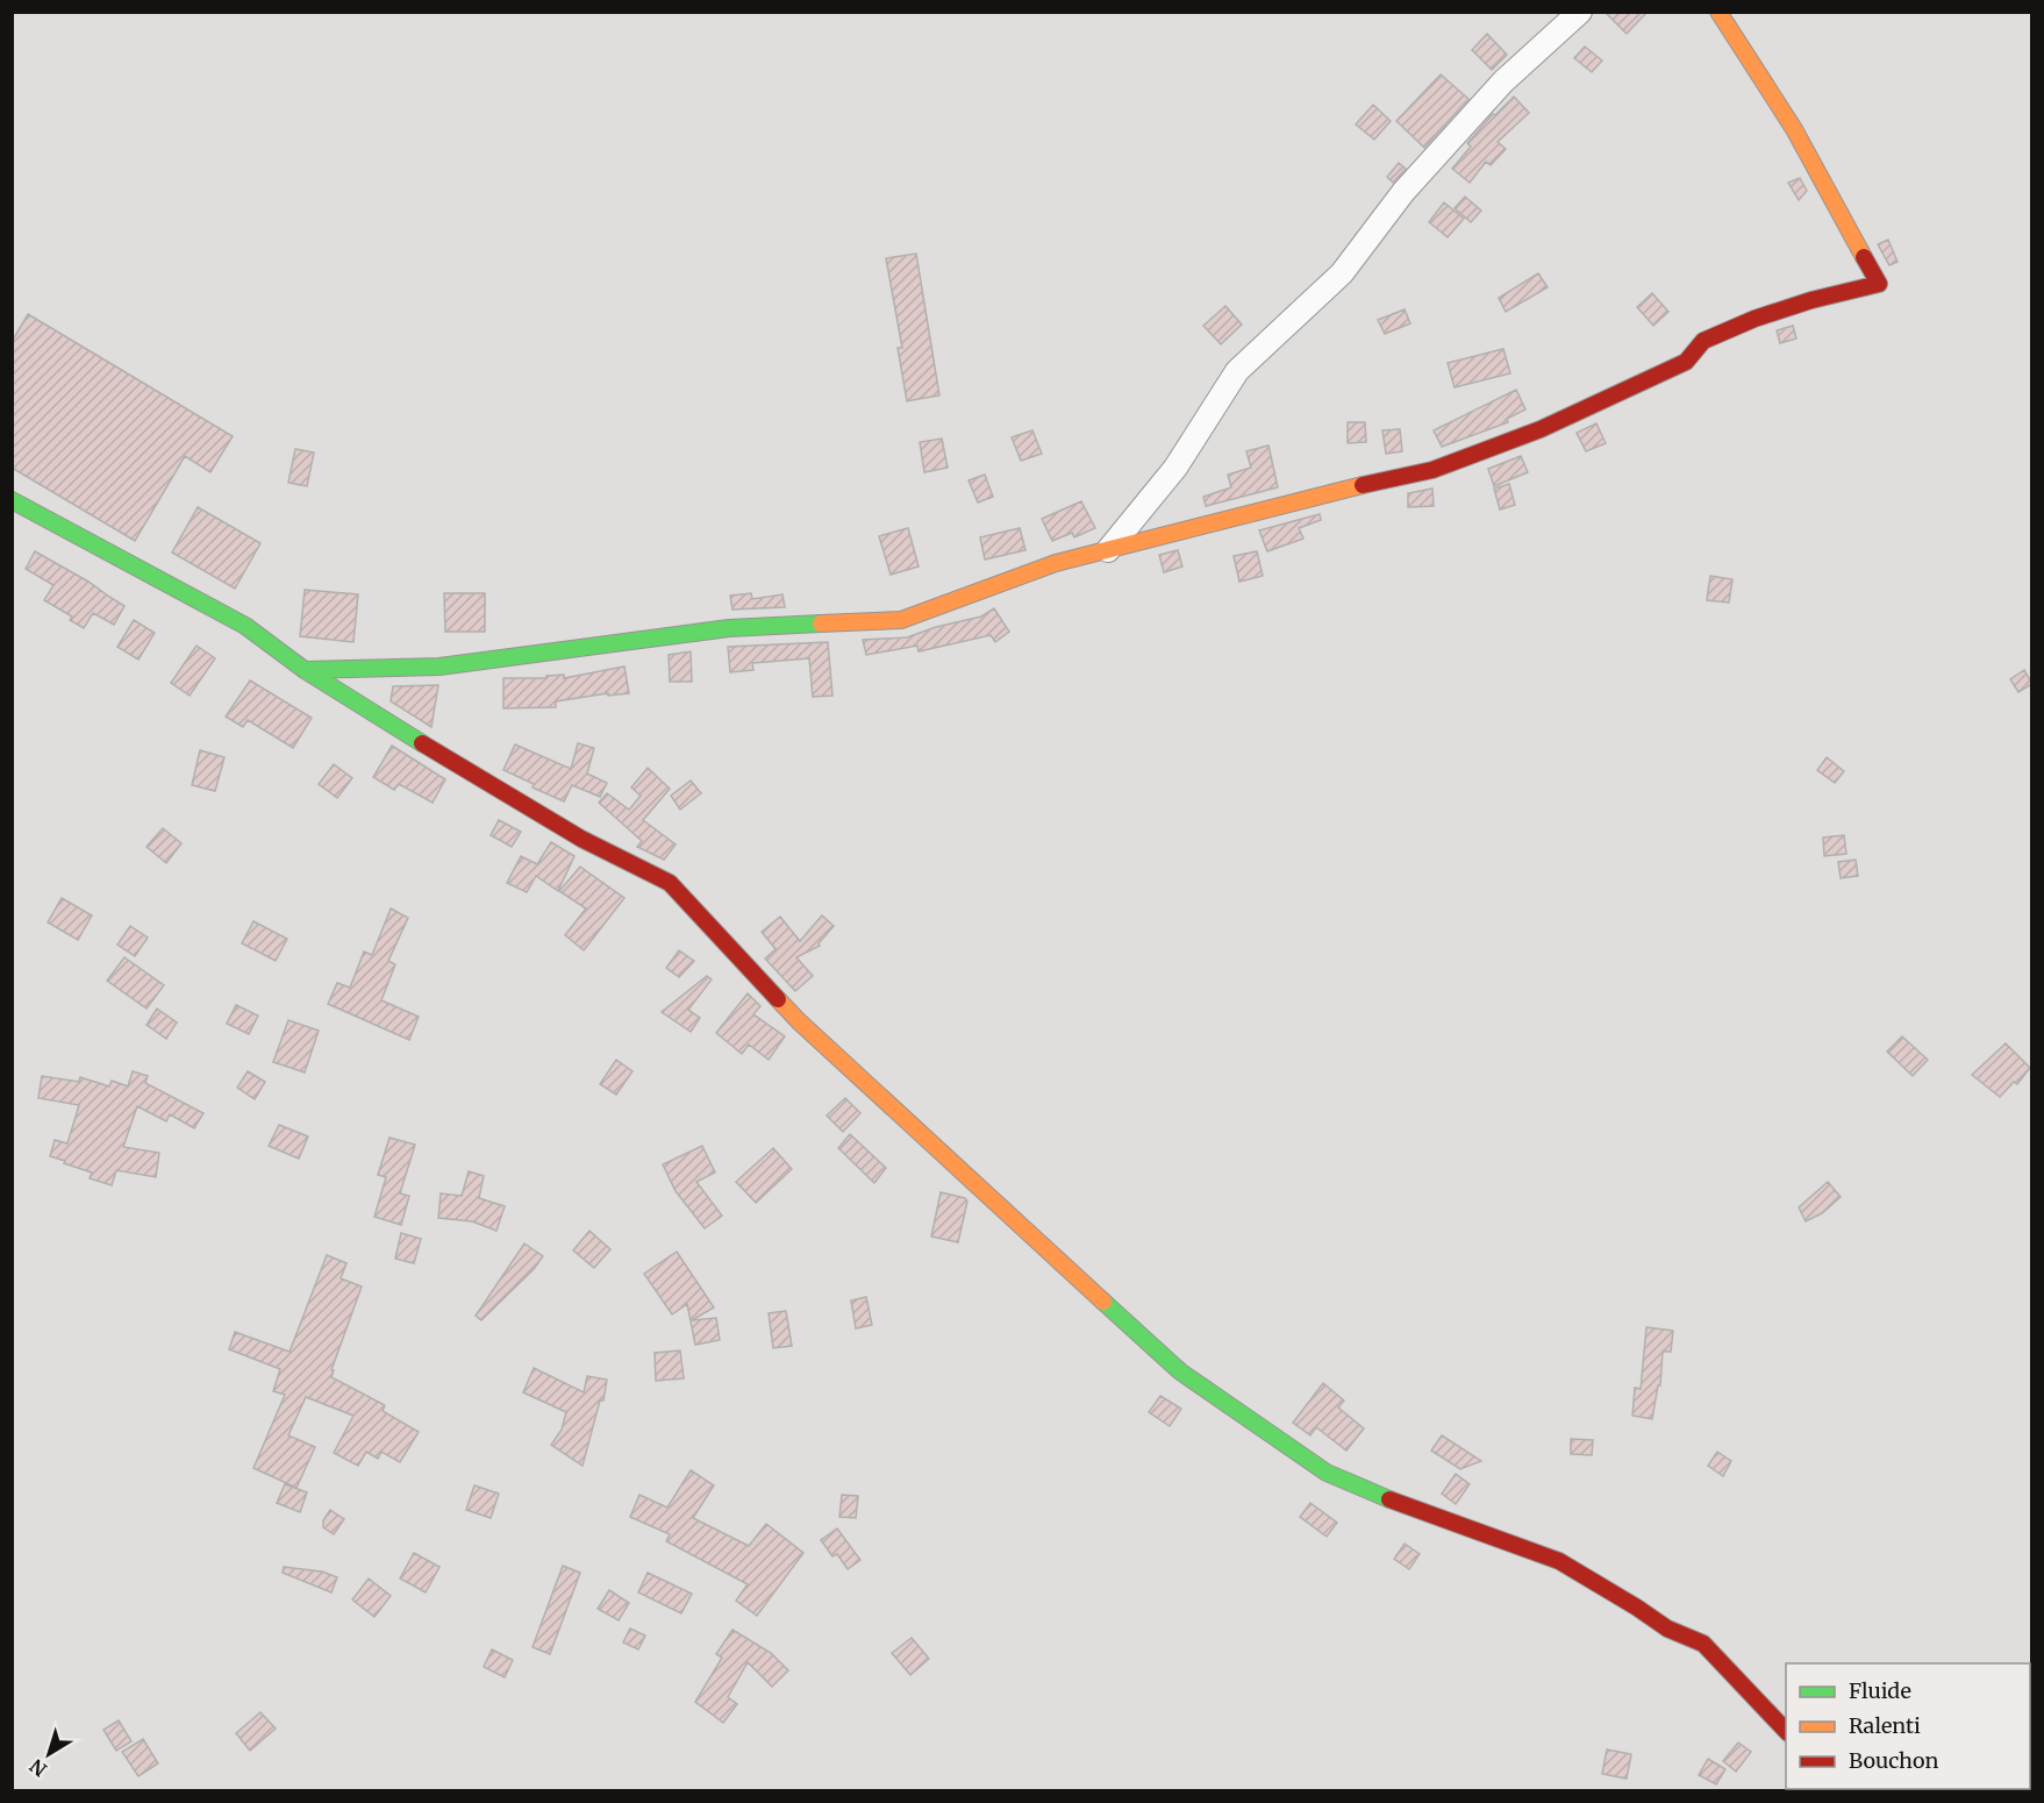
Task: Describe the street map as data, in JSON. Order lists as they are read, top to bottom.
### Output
{
  "legend": ["Fluide", "Ralenti", "Bouchon"],
  "north": "bottom left"
}
